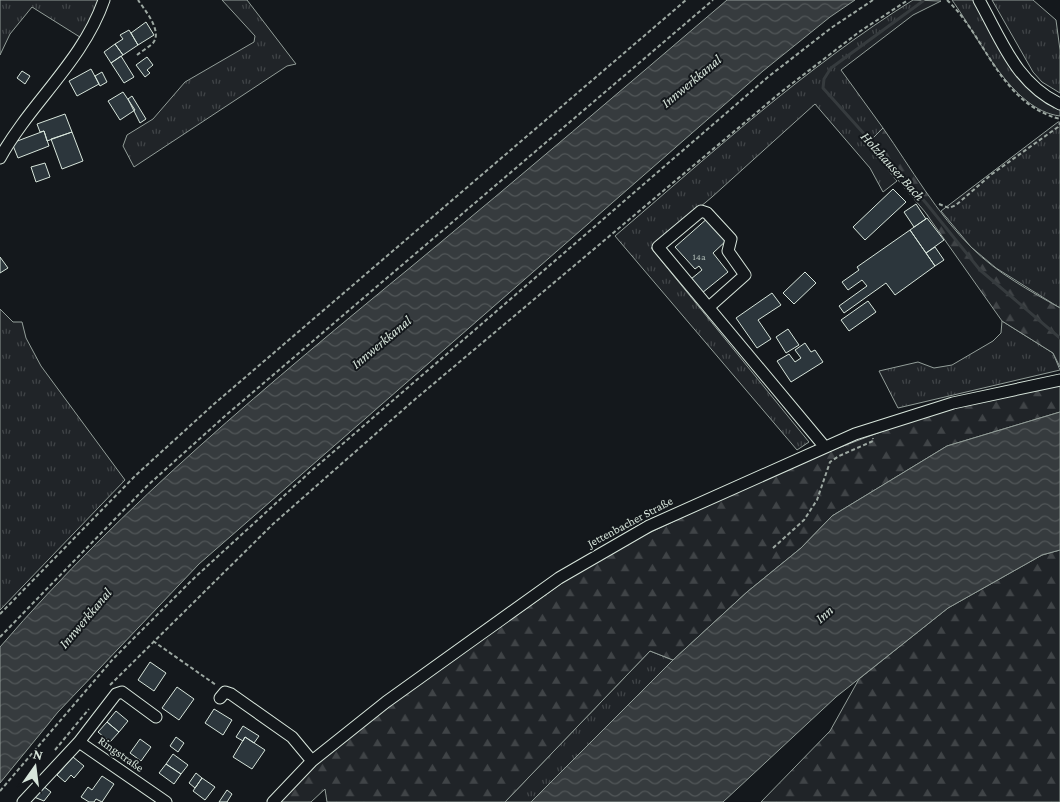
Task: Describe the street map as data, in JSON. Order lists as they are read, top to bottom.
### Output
{
  "streets": {
    "street": ["Jettenbacher Straße", "Ringstraße"]
  },
  "water": ["Innwerkkanal", "Holzhauser Bach", "Inn"],
  "house_numbers": ["14a"],
  "north": "top"
}
